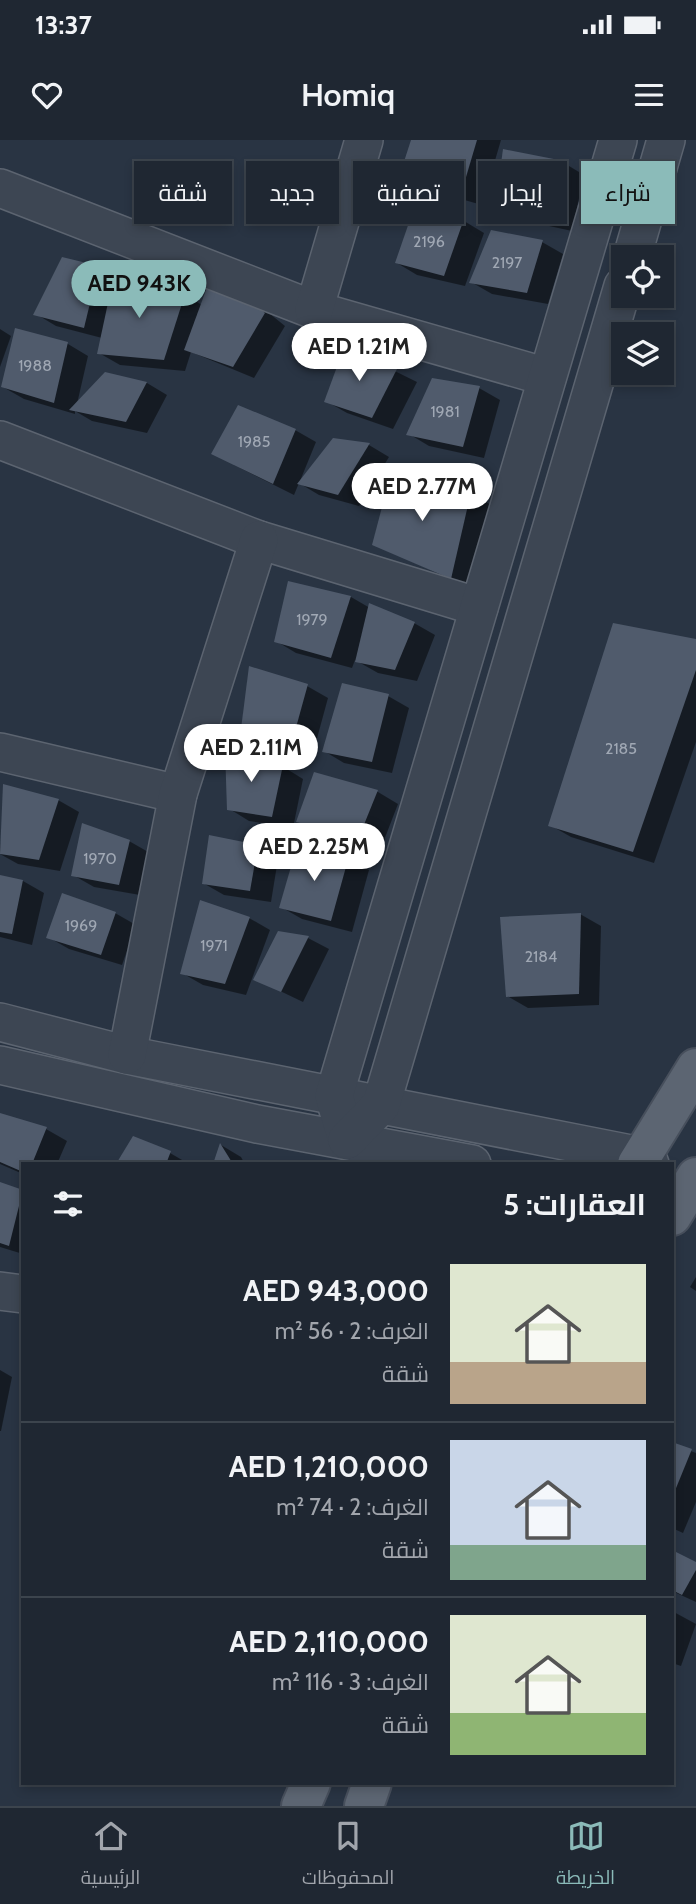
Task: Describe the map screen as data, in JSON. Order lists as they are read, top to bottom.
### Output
{
  "house_numbers": [
    "2196",
    "2197",
    "1988",
    "1981",
    "1985",
    "1979",
    "2185",
    "1970",
    "1969",
    "1971",
    "2184"
  ],
  "page": {
    "status": "13:37",
    "header": "Homiq",
    "chip": [
      "شراء",
      "إيجار",
      "تصفية",
      "جديد",
      "شقة"
    ],
    "price": [
      "AED 943K",
      "AED 1.21M",
      "AED 2.77M",
      "AED 2.11M",
      "AED 2.25M"
    ],
    "heading": "العقارات: 5",
    "list": [
      {
        "name": "AED 943,000",
        "note": "الغرف: 2 · 56 m² · شقة"
      },
      {
        "name": "AED 1,210,000",
        "note": "الغرف: 2 · 74 m² · شقة"
      },
      {
        "name": "AED 2,110,000",
        "note": "الغرف: 3 · 116 m² · شقة"
      }
    ],
    "tabs": ["الخريطة", "المحفوظات", "الرئيسية"]
  }
}
